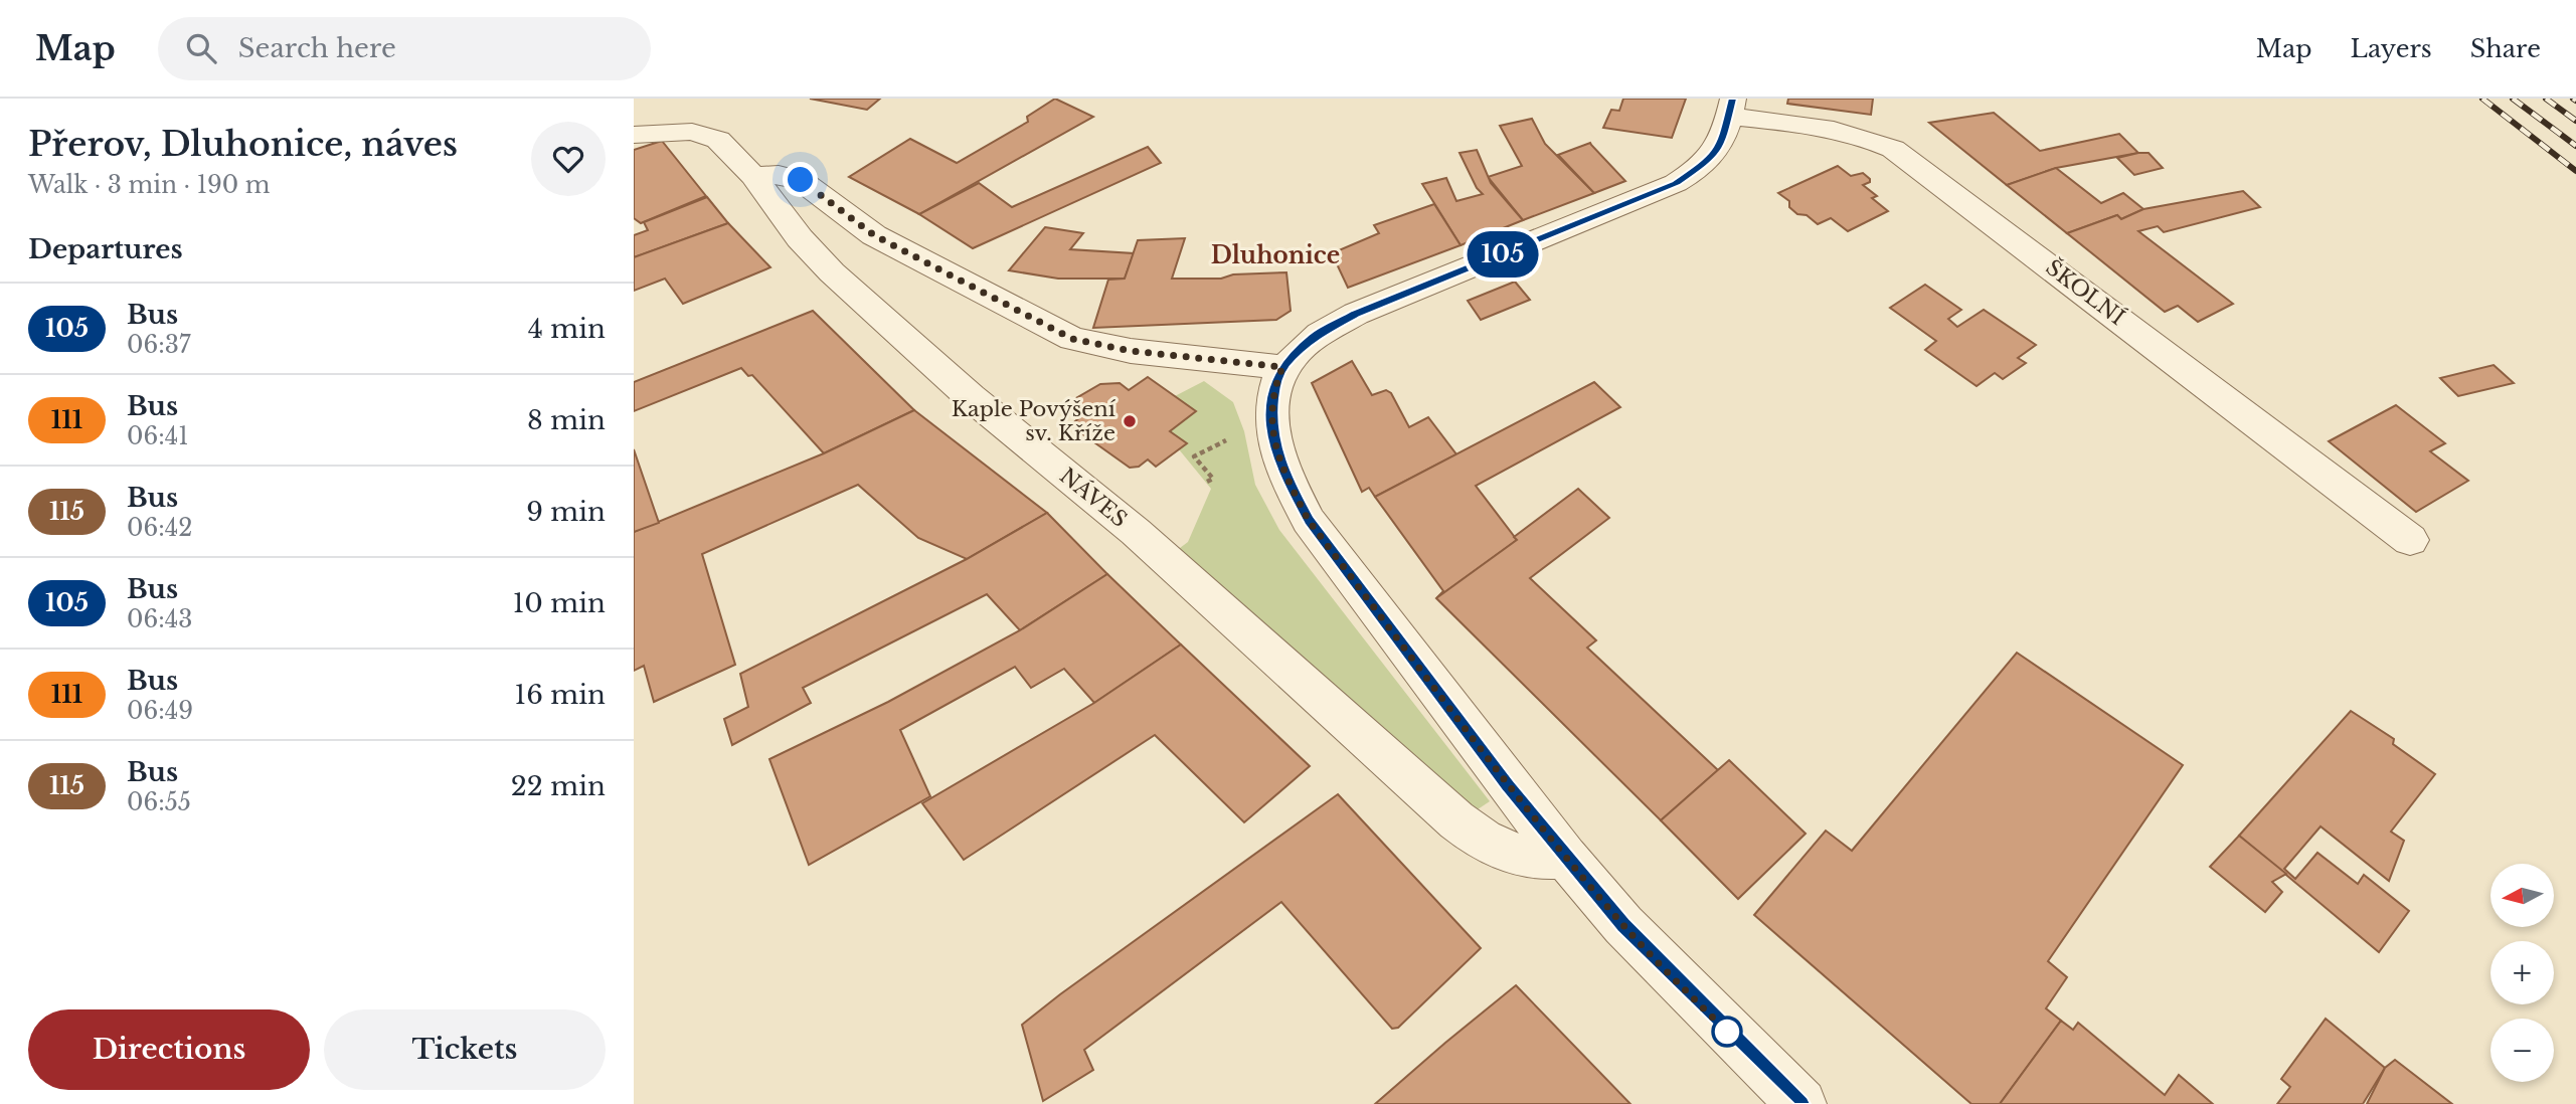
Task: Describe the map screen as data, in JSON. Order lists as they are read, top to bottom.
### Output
{
  "streets": {
    "street": ["ŠKOLNÍ", "NÁVES"]
  },
  "districts": ["Dluhonice"],
  "places": ["Kaple Povýšení sv. Kříže"],
  "lines": ["bus line 105"],
  "north": "left",
  "page": {
    "header": "Map",
    "search": "Search here",
    "nav": ["Map", "Layers", "Share"],
    "heading": [
      ["Přerov, Dluhonice, náves", "Walk · 3 min · 190 m"],
      "Departures"
    ],
    "on_map": "105",
    "list": [
      {
        "mark": "105",
        "name": "Bus",
        "note": "06:37",
        "value": "4 min"
      },
      {
        "mark": "111",
        "name": "Bus",
        "note": "06:41",
        "value": "8 min"
      },
      {
        "mark": "115",
        "name": "Bus",
        "note": "06:42",
        "value": "9 min"
      },
      {
        "mark": "105",
        "name": "Bus",
        "note": "06:43",
        "value": "10 min"
      },
      {
        "mark": "111",
        "name": "Bus",
        "note": "06:49",
        "value": "16 min"
      },
      {
        "mark": "115",
        "name": "Bus",
        "note": "06:55",
        "value": "22 min"
      }
    ],
    "map_buttons": ["+", "−"],
    "buttons": ["Directions", "Tickets"]
  }
}
